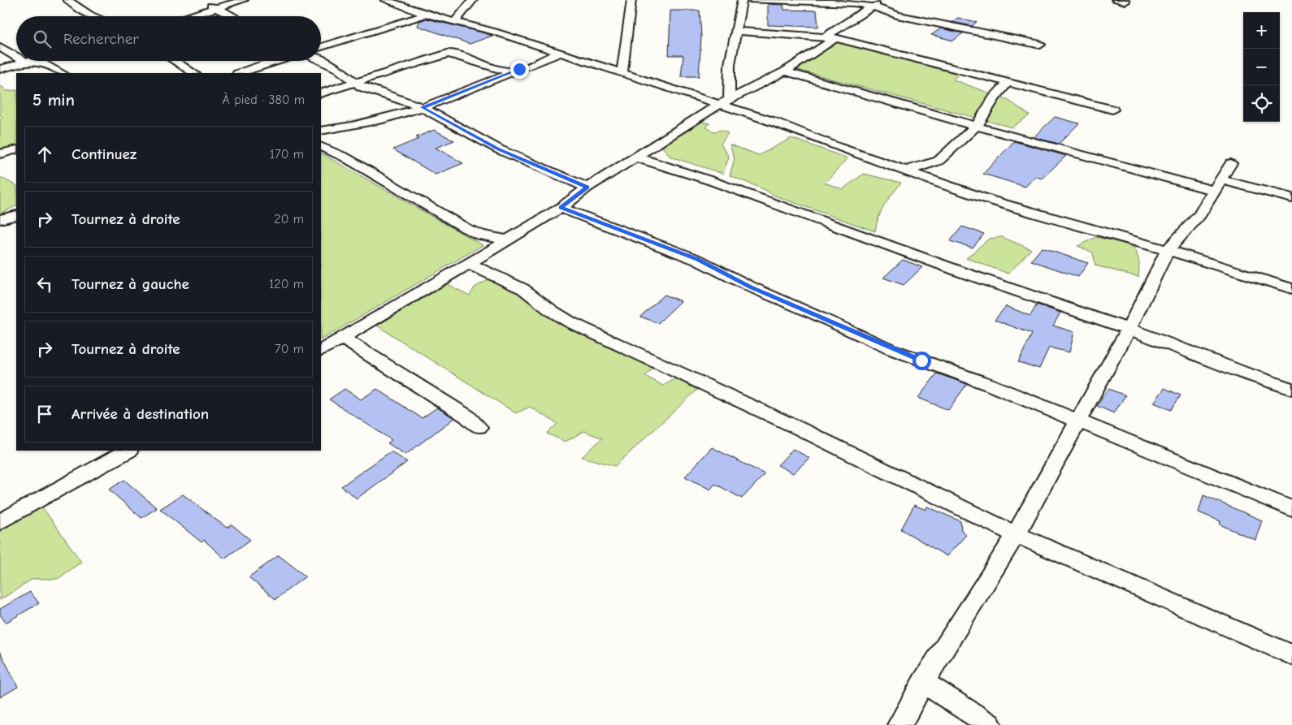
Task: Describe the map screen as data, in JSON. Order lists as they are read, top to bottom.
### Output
{
  "page": {
    "map_buttons": ["+", "−"],
    "search": "Rechercher",
    "heading": ["5 min", "À pied · 380 m"],
    "list": [
      ["Continuez", "170 m"],
      ["Tournez à droite", "20 m"],
      ["Tournez à gauche", "120 m"],
      ["Tournez à droite", "70 m"],
      "Arrivée à destination"
    ]
  }
}
